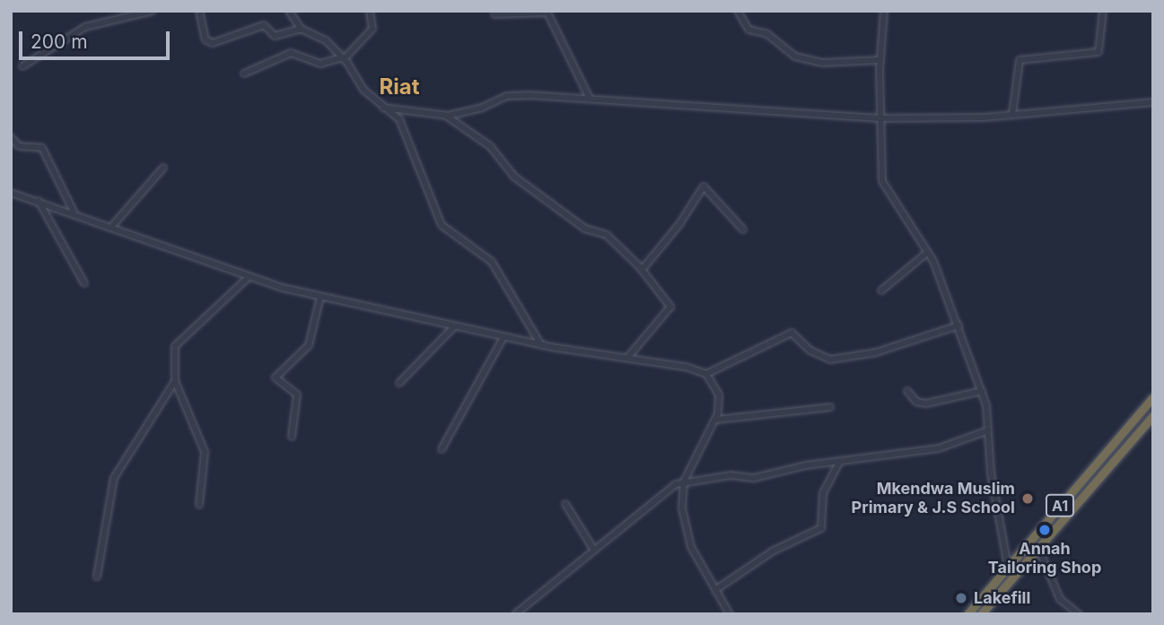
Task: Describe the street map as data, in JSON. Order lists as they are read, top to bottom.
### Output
{
  "streets": {
    "highway": ["A1"]
  },
  "districts": ["Riat"],
  "places": ["Mkendwa Muslim Primary & J.S School", "Annah Tailoring Shop", "Lakefill"],
  "scale_bar": "200 m"
}
